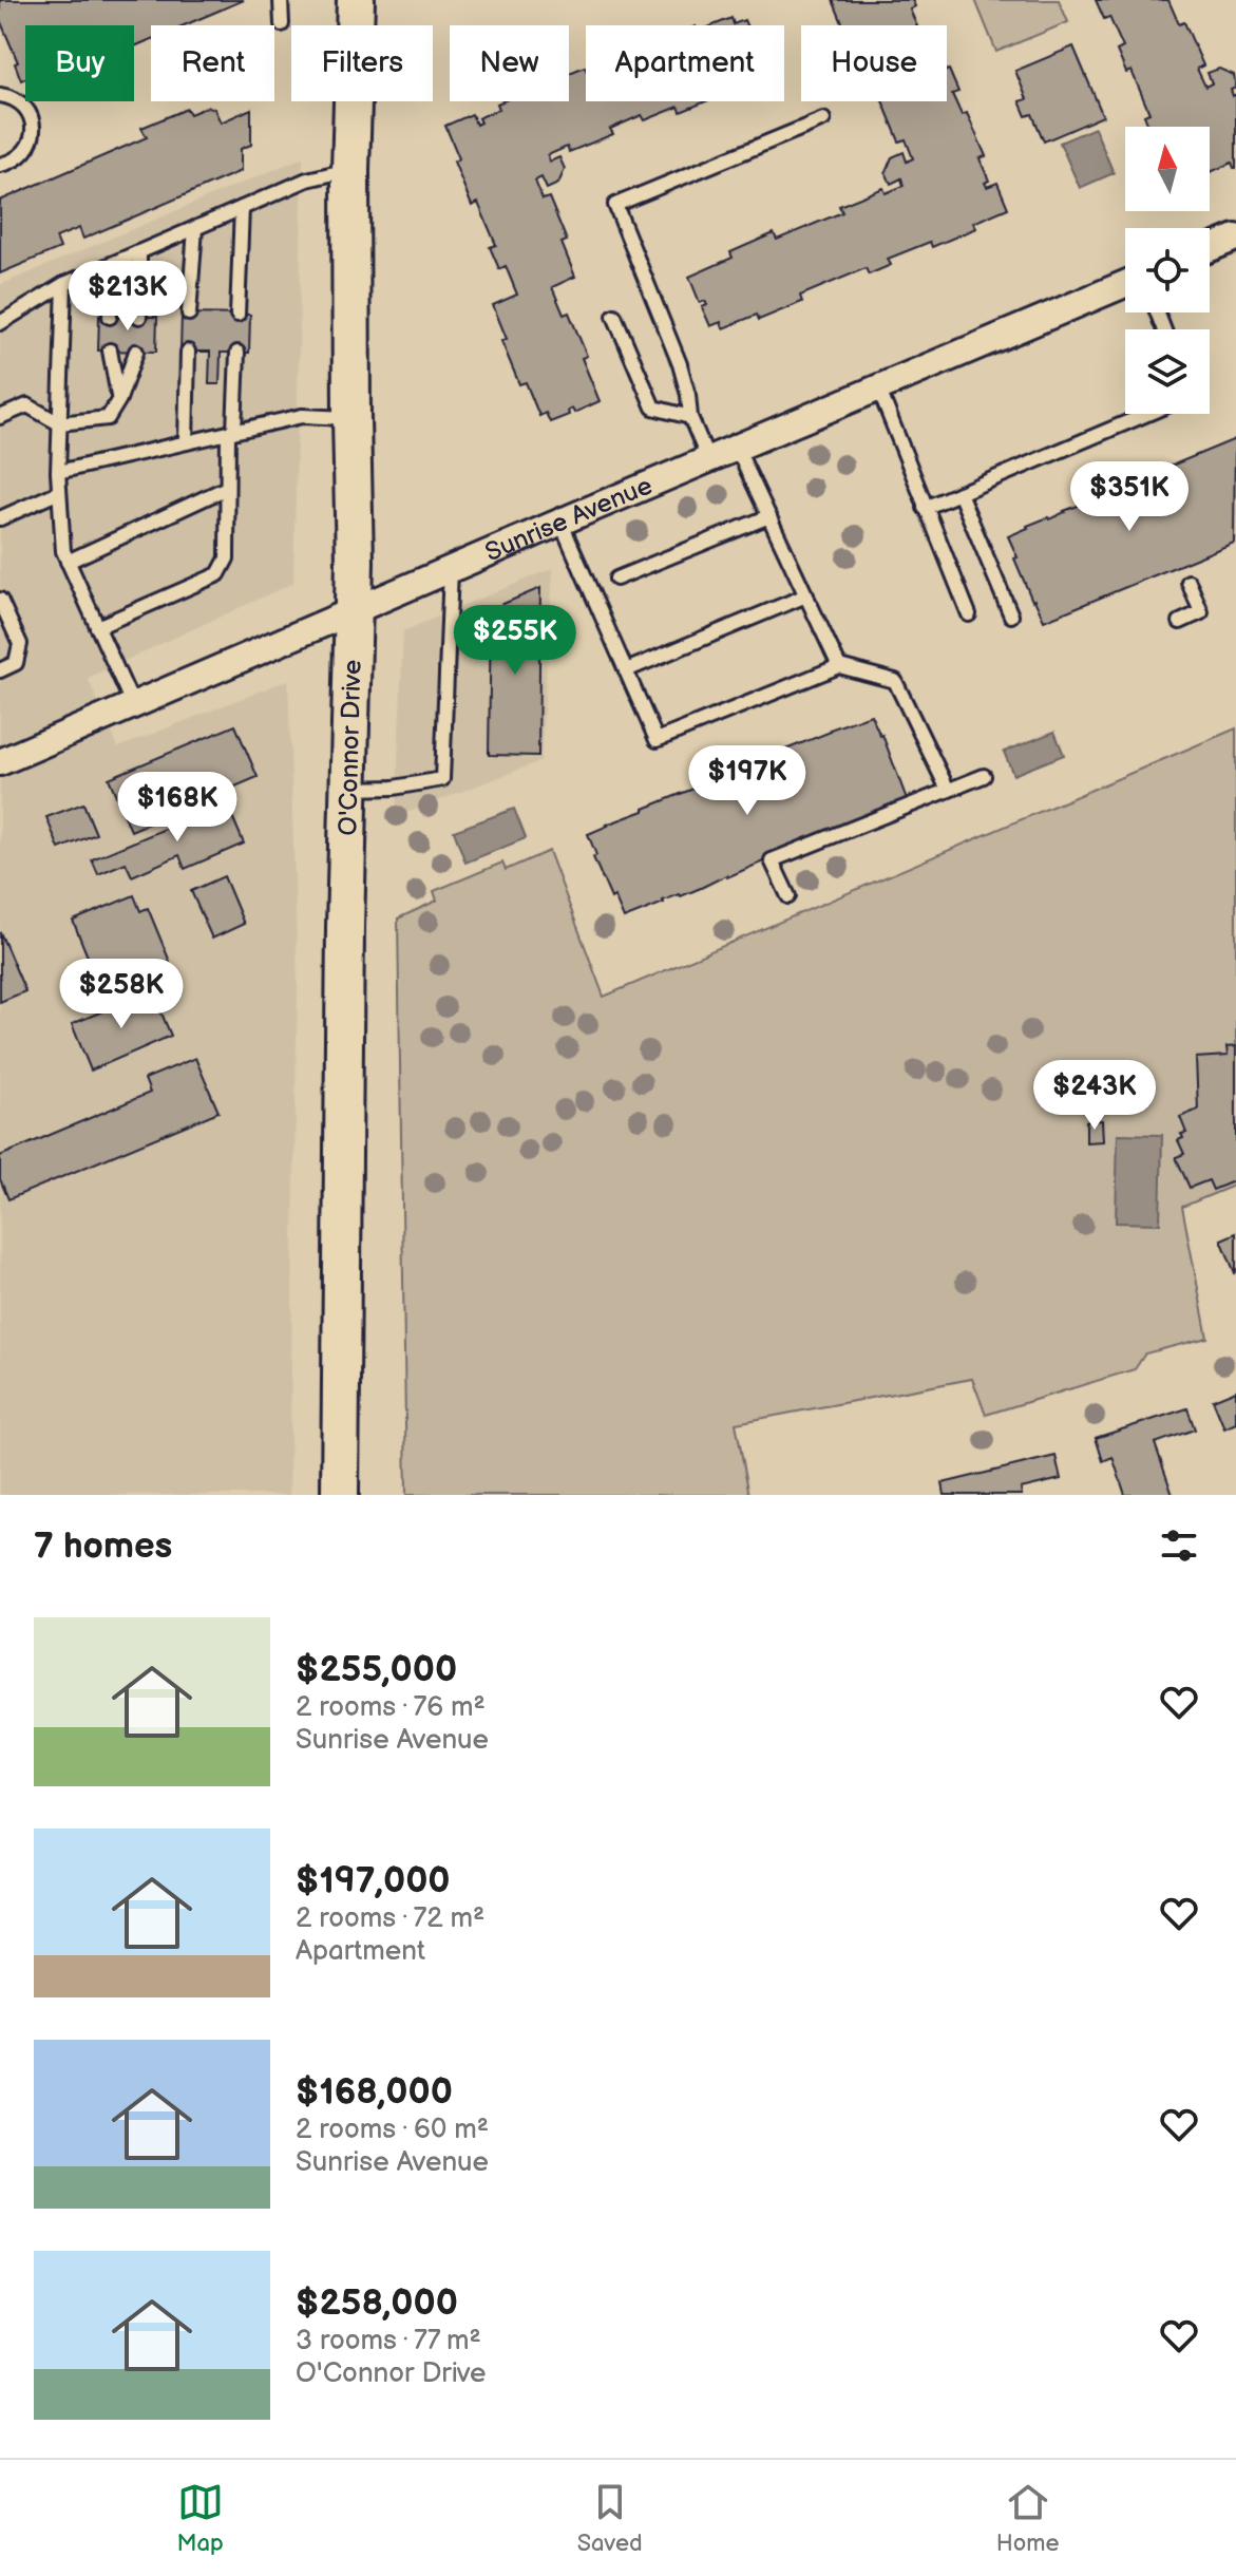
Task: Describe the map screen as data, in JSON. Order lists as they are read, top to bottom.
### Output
{
  "streets": {
    "main road": ["O'Connor Drive"],
    "street": ["Sunrise Avenue"]
  },
  "crossings": [
    ["Sunrise Avenue", "O'Connor Drive"]
  ],
  "north": "top",
  "page": {
    "chip": [
      "Buy",
      "Rent",
      "Filters",
      "New",
      "Apartment",
      "House"
    ],
    "price": [
      "$213K",
      "$351K",
      "$255K",
      "$197K",
      "$168K",
      "$258K",
      "$243K"
    ],
    "heading": "7 homes",
    "list": [
      {
        "name": "$255,000",
        "note": "2 rooms · 76 m² · Sunrise Avenue"
      },
      {
        "name": "$197,000",
        "note": "2 rooms · 72 m² · Apartment"
      },
      {
        "name": "$168,000",
        "note": "2 rooms · 60 m² · Sunrise Avenue"
      },
      {
        "name": "$258,000",
        "note": "3 rooms · 77 m² · O'Connor Drive"
      }
    ],
    "tabs": ["Map", "Saved", "Home"]
  }
}
